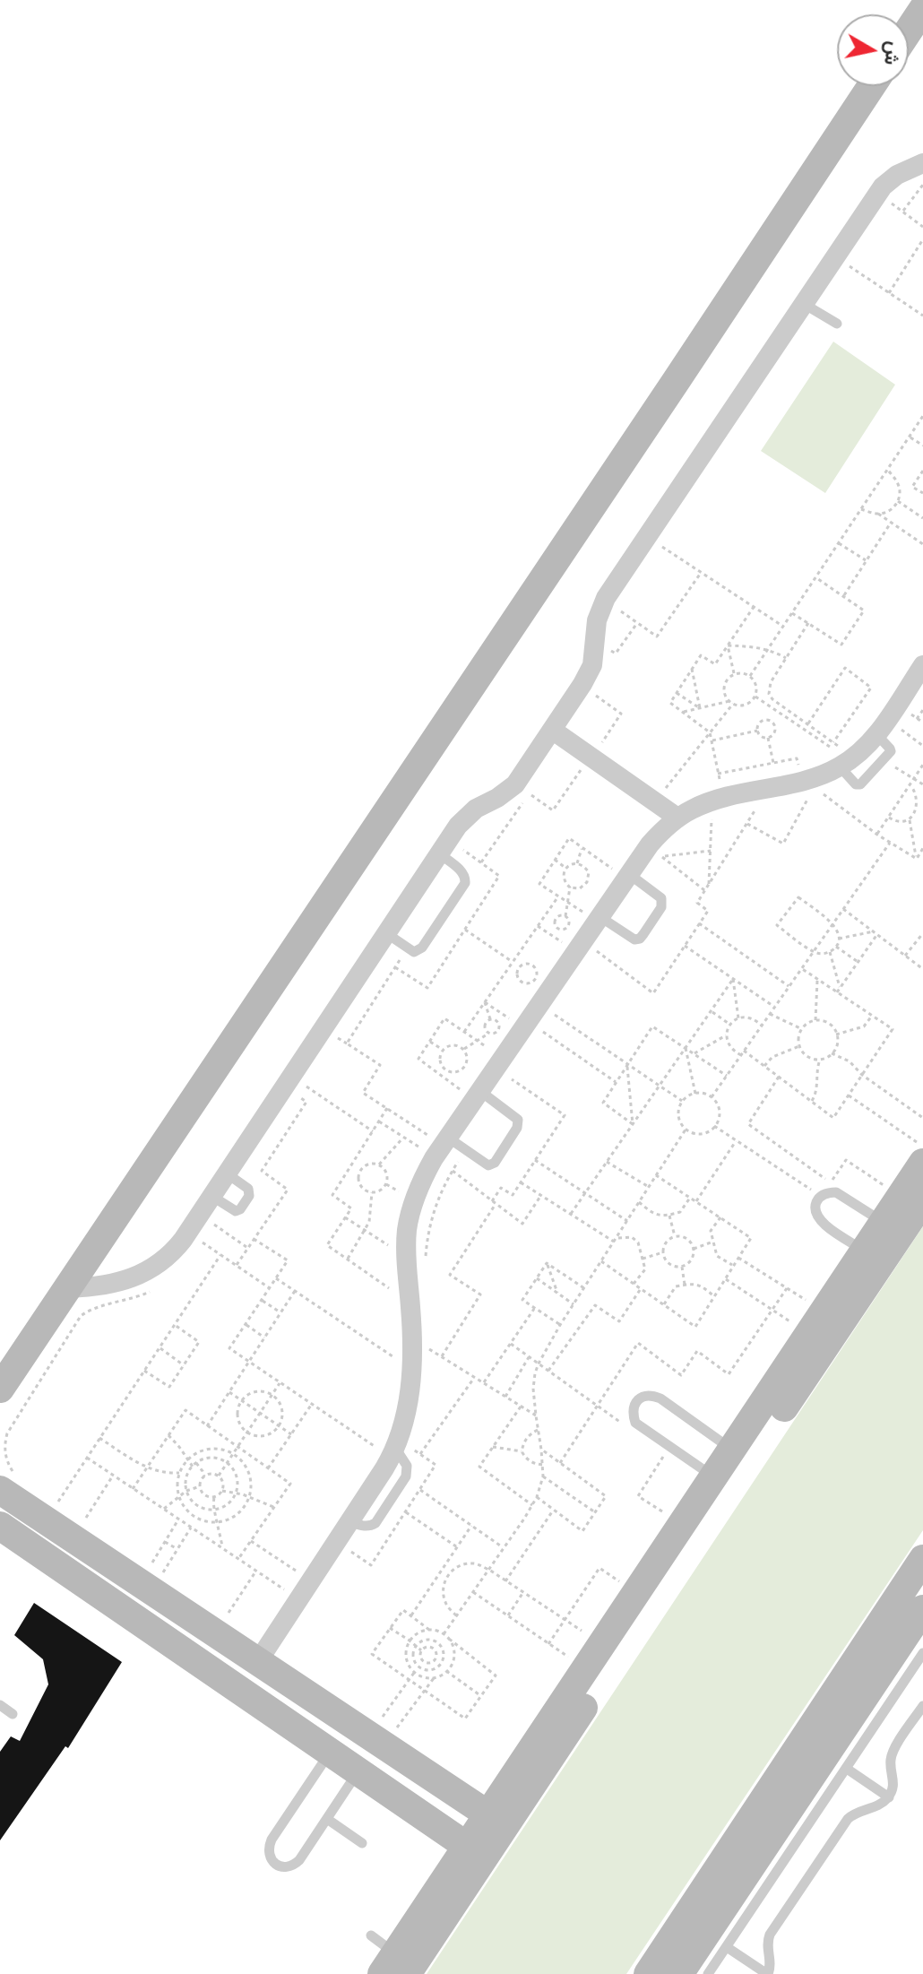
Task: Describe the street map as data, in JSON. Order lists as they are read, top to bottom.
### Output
{
  "north": "right"
}
